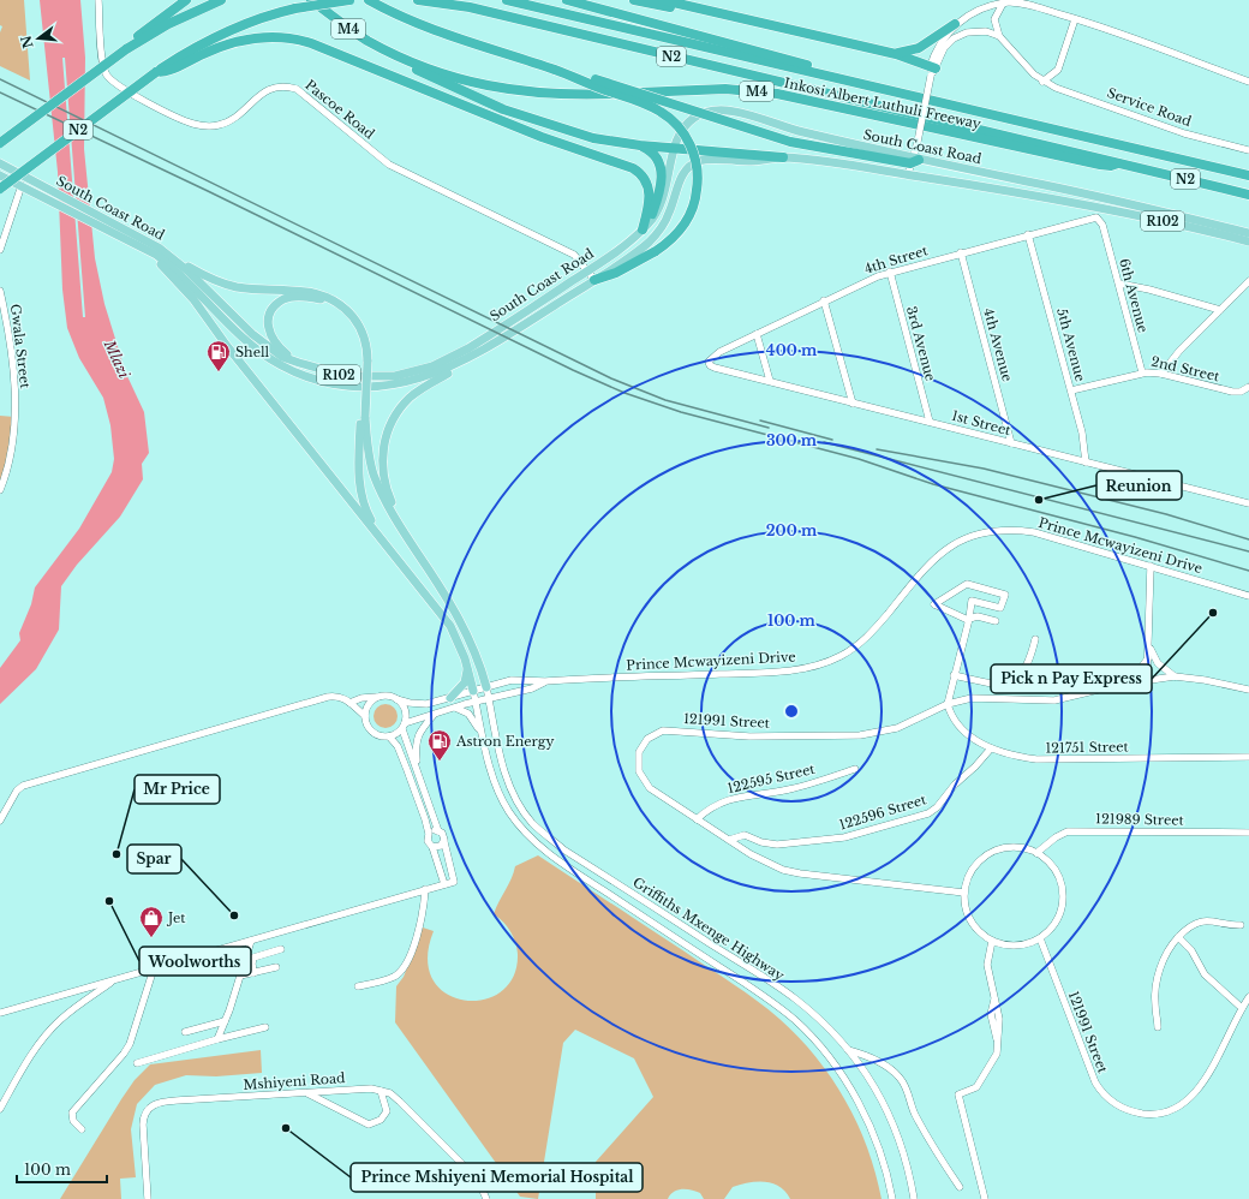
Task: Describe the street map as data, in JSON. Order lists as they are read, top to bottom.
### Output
{
  "streets": {
    "highway": ["M4", "N2", "Inkosi Albert Luthuli Freeway"],
    "main road": ["South Coast Road", "R102"],
    "street": [
      "Service Road",
      "Pascoe Road",
      "4th Street",
      "6th Avenue",
      "3rd Avenue",
      "4th Avenue",
      "5th Avenue",
      "Gwala Street",
      "2nd Street",
      "1st Street",
      "Prince Mcwayizeni Drive",
      "121991 Street",
      "121751 Street",
      "122595 Street",
      "122596 Street",
      "121989 Street",
      "Griffiths Mxenge Highway",
      "Mshiyeni Road"
    ]
  },
  "crossings": [
    ["N2", "Inkosi Albert Luthuli Freeway"],
    ["Pascoe Road", "South Coast Road"],
    ["4th Street", "6th Avenue"],
    ["4th Street", "3rd Avenue"],
    ["4th Street", "4th Avenue"],
    ["4th Street", "5th Avenue"],
    ["4th Street", "1st Street"],
    ["6th Avenue", "2nd Street"],
    ["3rd Avenue", "1st Street"],
    ["4th Avenue", "1st Street"],
    ["5th Avenue", "2nd Street"],
    ["5th Avenue", "1st Street"],
    ["Prince Mcwayizeni Drive", "Griffiths Mxenge Highway"],
    ["121991 Street", "121751 Street"],
    ["121991 Street", "122595 Street"],
    ["121991 Street", "122596 Street"],
    ["121991 Street", "121989 Street"],
    ["121751 Street", "122596 Street"]
  ],
  "water": ["Mlazi"],
  "places": {
    "fuel station": ["Shell", "Astron Energy"],
    "other": [
      "Reunion",
      "Pick n Pay Express",
      "Mr Price",
      "Woolworths",
      "Spar",
      "Prince Mshiyeni Memorial Hospital"
    ],
    "shop": ["Jet"]
  },
  "scale_bar": "100 m",
  "north": "left",
  "rings": [
    "400 m",
    "300 m",
    "200 m",
    "100 m"
  ]
}
